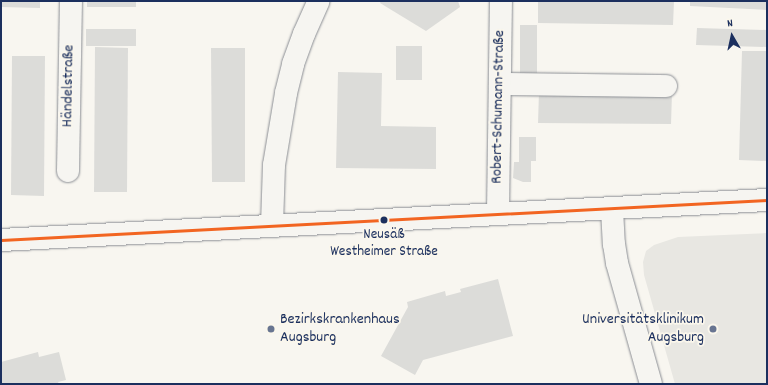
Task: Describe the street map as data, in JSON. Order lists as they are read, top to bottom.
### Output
{
  "streets": {
    "street": ["Händelstraße", "Robert-Schumann-Straße"]
  },
  "places": ["Neusäß Westheimer Straße", "Bezirkskrankenhaus Augsburg", "Universitätsklinikum Augsburg"],
  "north": "top"
}
